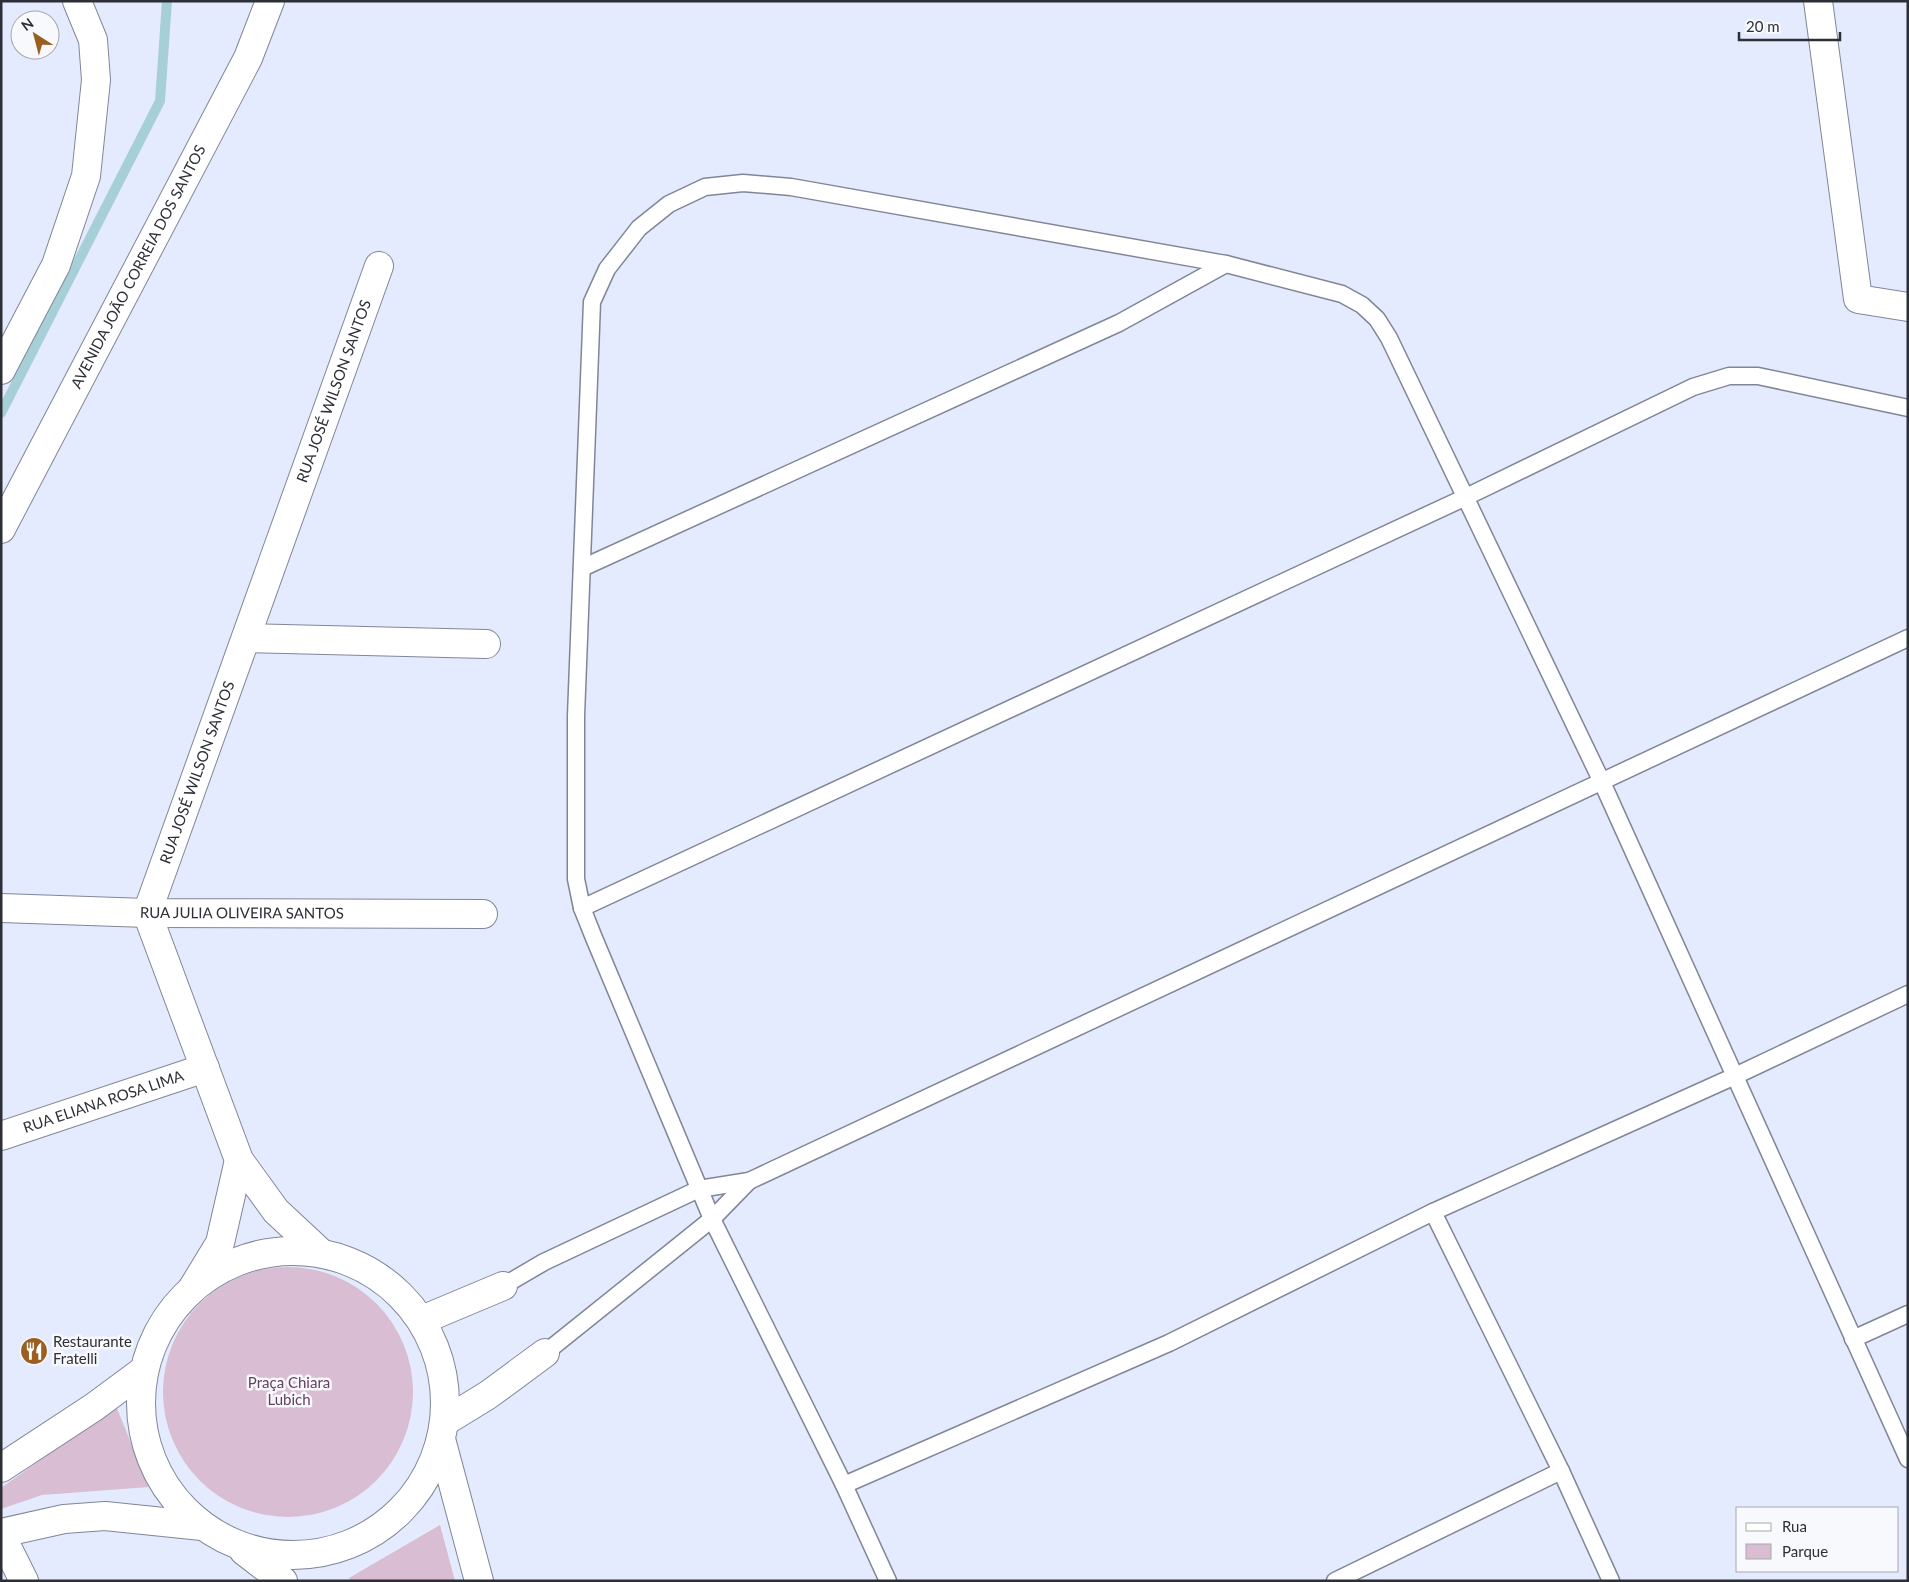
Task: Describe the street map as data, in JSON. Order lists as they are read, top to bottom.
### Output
{
  "streets": {
    "street": [
      "AVENIDA JOÃO CORREIA DOS SANTOS",
      "RUA JOSÉ WILSON SANTOS",
      "RUA JULIA OLIVEIRA SANTOS",
      "RUA ELIANA ROSA LIMA"
    ]
  },
  "crossings": [
    ["RUA JOSÉ WILSON SANTOS", "RUA JULIA OLIVEIRA SANTOS"]
  ],
  "parks": ["Praça Chiara Lubich"],
  "places": {
    "restaurant": ["Restaurante Fratelli"]
  },
  "legend": ["Rua", "Parque"],
  "scale_bar": "20 m",
  "north": "top left"
}
